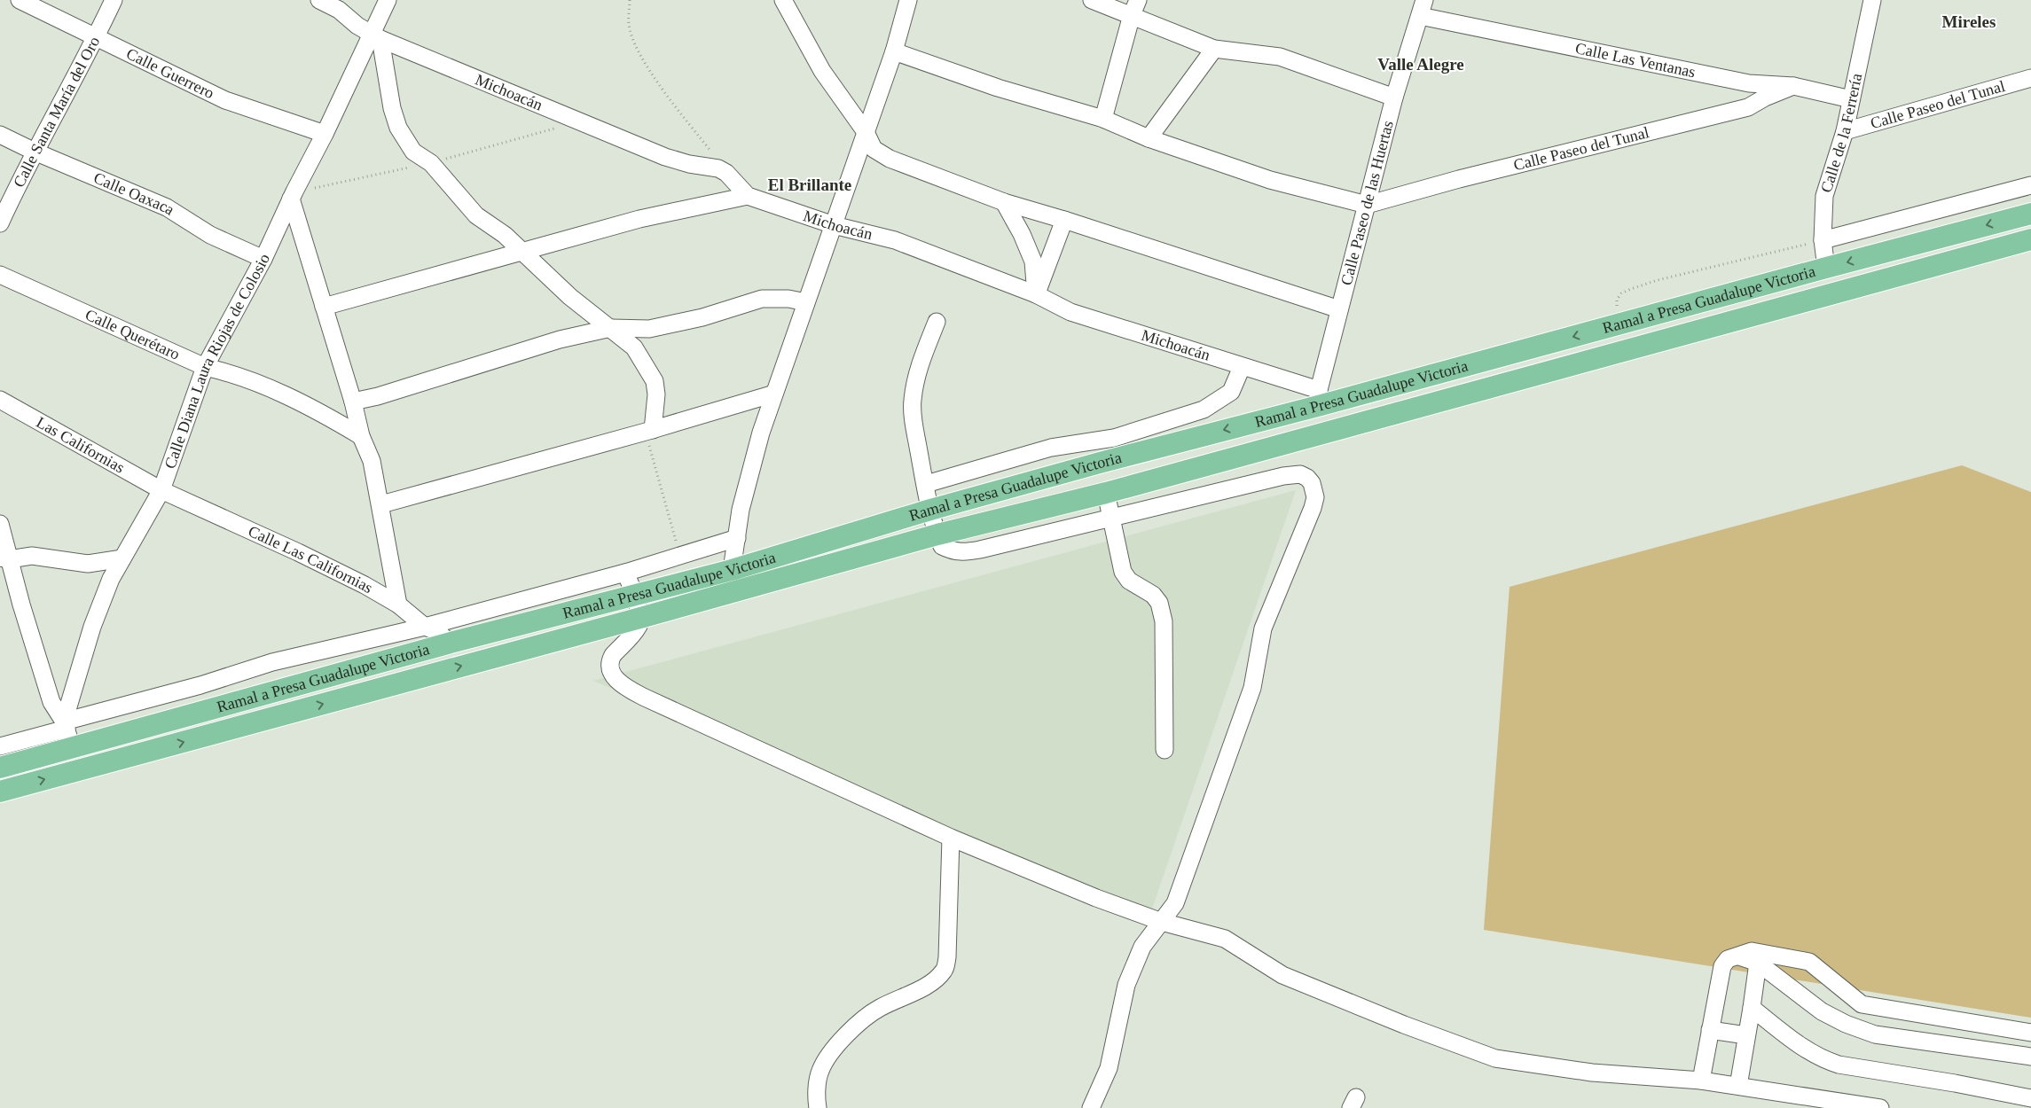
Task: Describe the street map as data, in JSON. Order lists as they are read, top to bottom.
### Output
{
  "streets": {
    "main road": ["Ramal a Presa Guadalupe Victoria"],
    "street": [
      "Calle Las Ventanas",
      "Calle Guerrero",
      "Michoacán",
      "Calle Paseo del Tunal",
      "Calle Santa María del Oro",
      "Calle de la Ferrería",
      "Calle Oaxaca",
      "Calle Paseo de las Huertas",
      "Calle Querétaro",
      "Calle Diana Laura Riojas de Colosio",
      "Las Californias",
      "Calle Las Californias"
    ]
  },
  "crossings": [
    ["Calle Las Ventanas", "Calle Paseo del Tunal"],
    ["Calle Las Ventanas", "Calle de la Ferrería"],
    ["Calle Las Ventanas", "Calle Paseo de las Huertas"],
    ["Calle Guerrero", "Calle Santa María del Oro"],
    ["Calle Guerrero", "Calle Diana Laura Riojas de Colosio"],
    ["Michoacán", "Calle Paseo de las Huertas"],
    ["Michoacán", "Ramal a Presa Guadalupe Victoria"],
    ["Michoacán", "Calle Diana Laura Riojas de Colosio"],
    ["Calle Paseo del Tunal", "Calle de la Ferrería"],
    ["Calle Paseo del Tunal", "Calle Paseo de las Huertas"],
    ["Calle Santa María del Oro", "Calle Oaxaca"],
    ["Calle de la Ferrería", "Ramal a Presa Guadalupe Victoria"],
    ["Calle Oaxaca", "Calle Diana Laura Riojas de Colosio"],
    ["Calle Paseo de las Huertas", "Ramal a Presa Guadalupe Victoria"],
    ["Ramal a Presa Guadalupe Victoria", "Calle Diana Laura Riojas de Colosio"],
    ["Ramal a Presa Guadalupe Victoria", "Calle Las Californias"],
    ["Calle Querétaro", "Calle Diana Laura Riojas de Colosio"],
    ["Calle Diana Laura Riojas de Colosio", "Las Californias"],
    ["Calle Diana Laura Riojas de Colosio", "Calle Las Californias"],
    ["Las Californias", "Calle Las Californias"]
  ],
  "districts": ["Mireles", "Valle Alegre", "El Brillante"]
}
